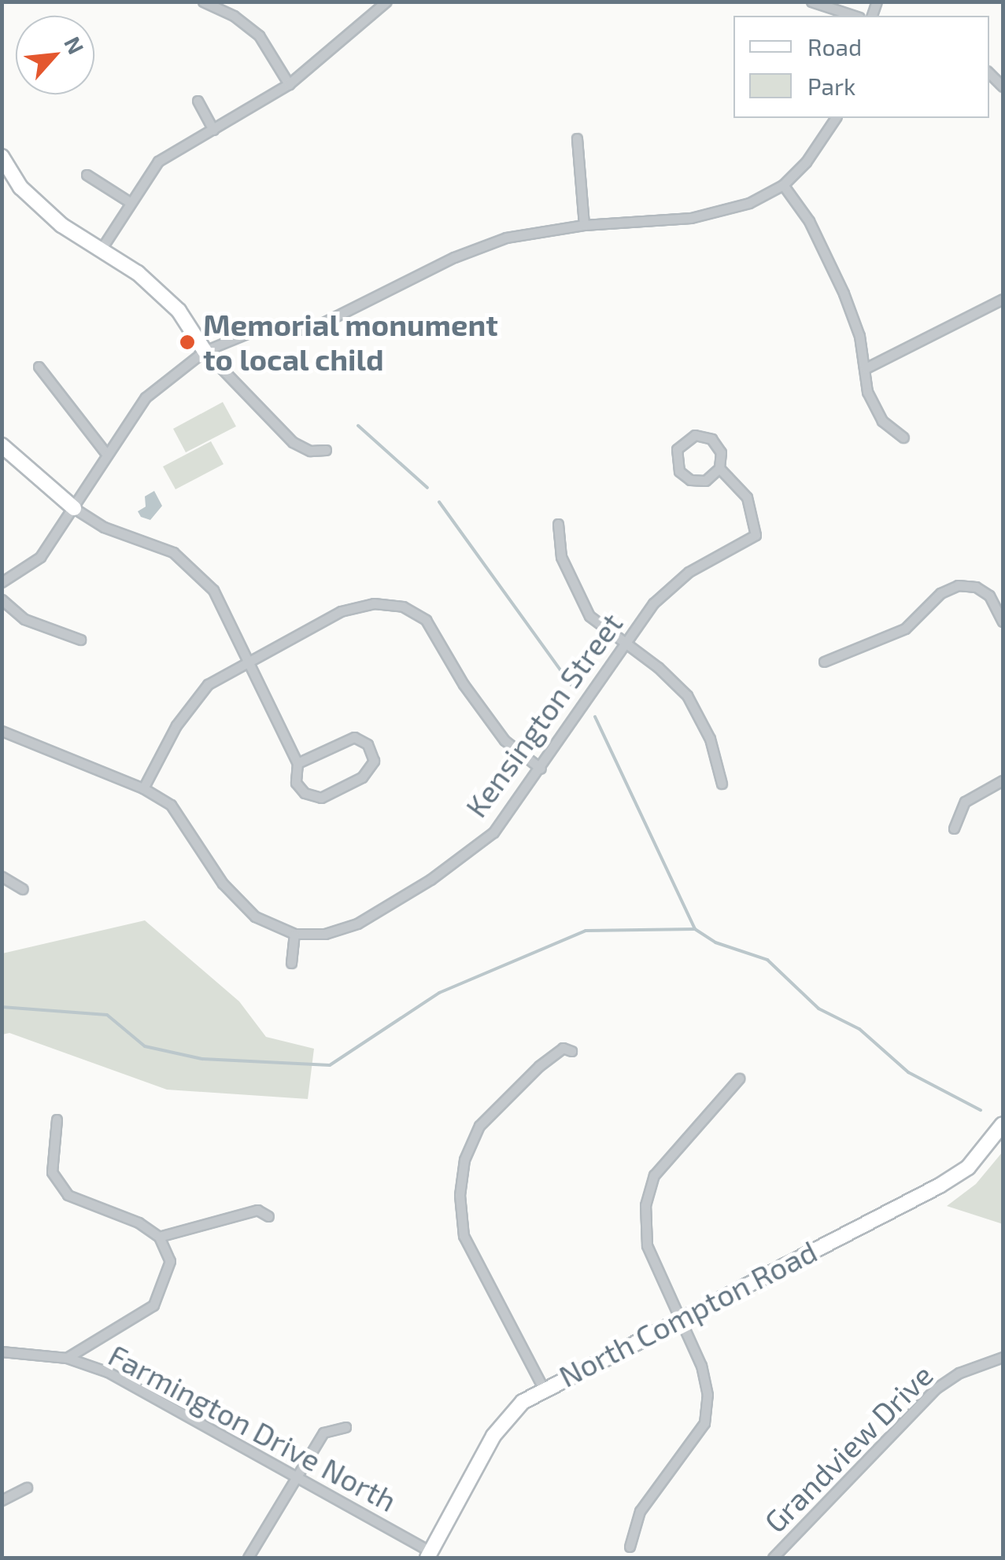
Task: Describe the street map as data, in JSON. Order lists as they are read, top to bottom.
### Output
{
  "streets": {
    "street": [
      "Kensington Street",
      "North Compton Road",
      "Farmington Drive North",
      "Grandview Drive"
    ]
  },
  "crossings": [
    ["North Compton Road", "Farmington Drive North"]
  ],
  "places": ["Memorial monument to local child"],
  "legend": ["Road", "Park"],
  "north": "top right"
}
